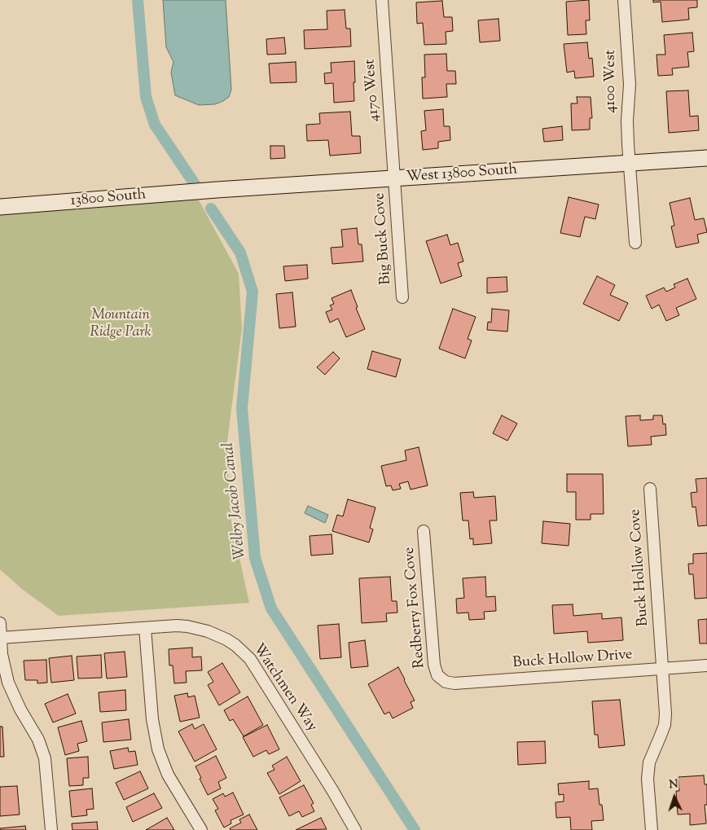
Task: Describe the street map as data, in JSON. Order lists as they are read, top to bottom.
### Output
{
  "streets": {
    "street": [
      "4100 West",
      "4170 West",
      "West 13800 South",
      "13800 South",
      "Big Buck Cove",
      "Buck Hollow Cove",
      "Redberry Fox Cove",
      "Buck Hollow Drive",
      "Watchmen Way"
    ]
  },
  "crossings": [
    ["4100 West", "West 13800 South"],
    ["4170 West", "West 13800 South"],
    ["4170 West", "Big Buck Cove"],
    ["West 13800 South", "13800 South"],
    ["West 13800 South", "Big Buck Cove"],
    ["Buck Hollow Cove", "Buck Hollow Drive"],
    ["Redberry Fox Cove", "Buck Hollow Drive"]
  ],
  "water": ["Welby Jacob Canal"],
  "parks": ["Mountain Ridge Park"],
  "north": "top"
}
